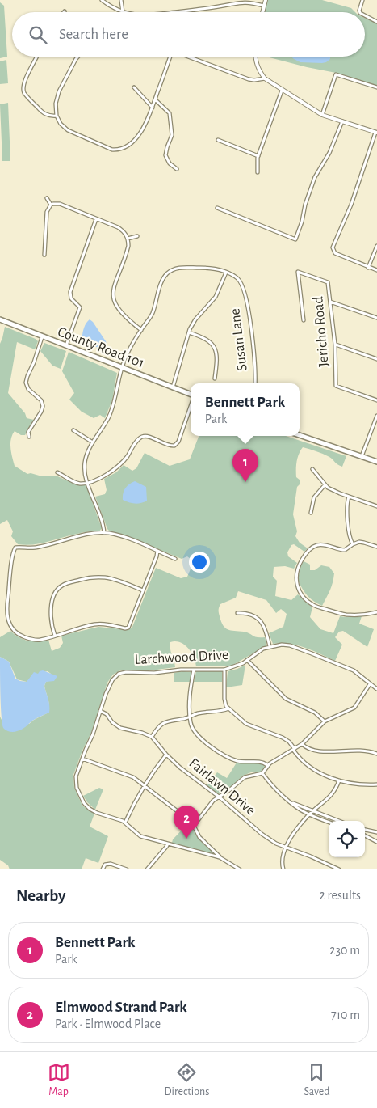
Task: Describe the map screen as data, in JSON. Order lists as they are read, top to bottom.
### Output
{
  "streets": {
    "main road": ["County Road 101"],
    "street": [
      "Jericho Road",
      "Susan Lane",
      "Larchwood Drive",
      "Fairlawn Drive"
    ]
  },
  "crossings": [
    ["Susan Lane", "County Road 101"]
  ],
  "page": {
    "search": "Search here",
    "popup": ["Bennett Park", "Park"],
    "pins": ["1", "2"],
    "heading": ["Nearby", "2 results"],
    "list": [
      {
        "mark": "1",
        "name": "Bennett Park",
        "note": "Park",
        "value": "230 m"
      },
      {
        "mark": "2",
        "name": "Elmwood Strand Park",
        "note": "Park · Elmwood Place",
        "value": "710 m"
      }
    ],
    "nav": ["Map", "Directions", "Saved"]
  }
}
